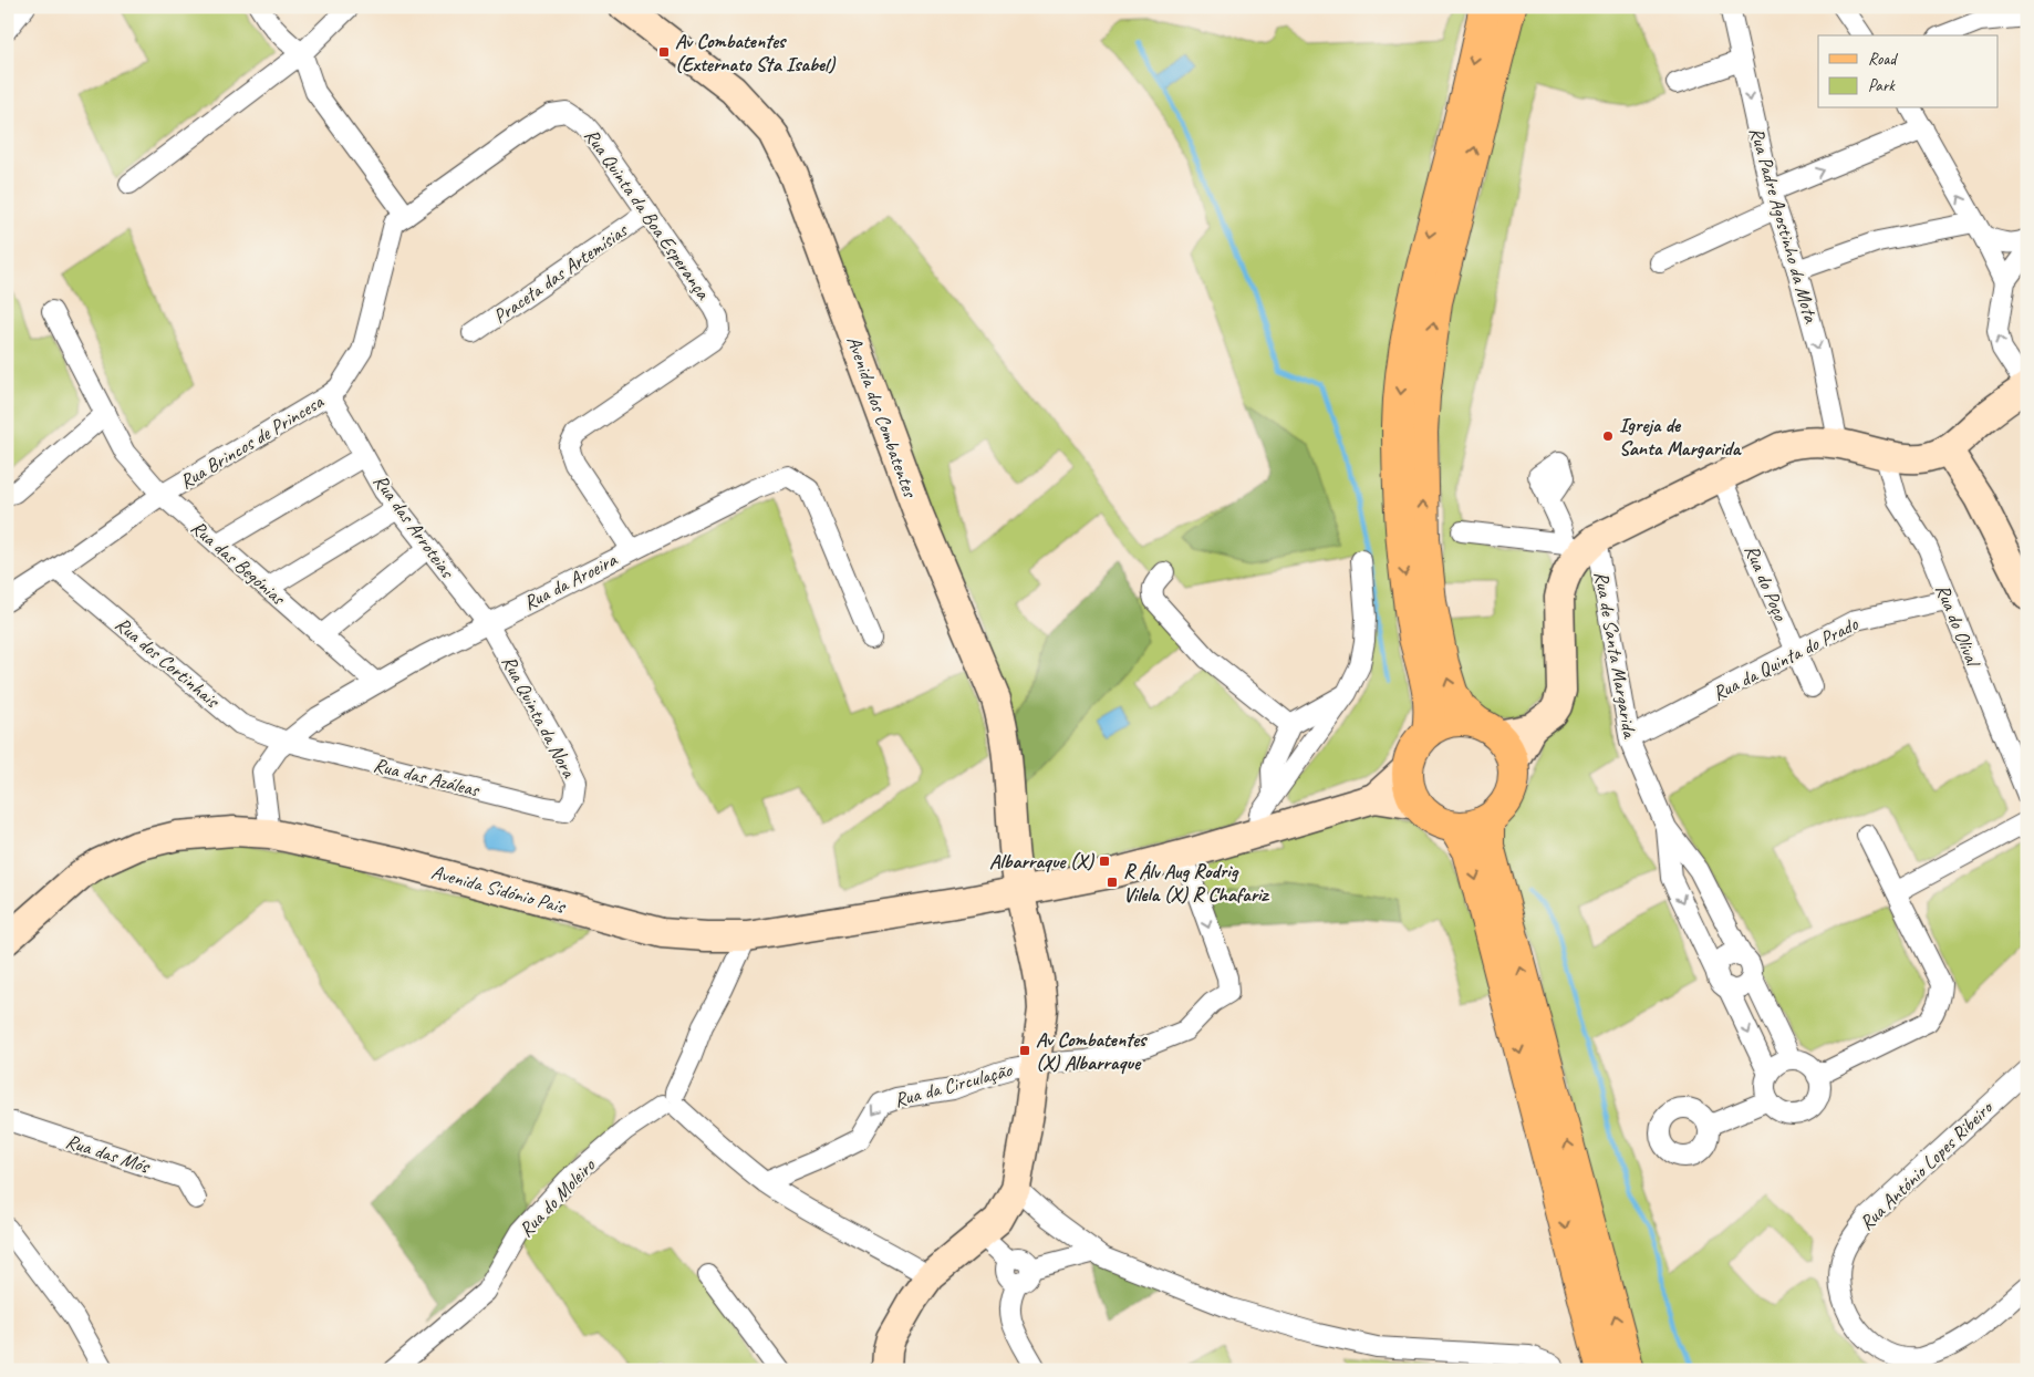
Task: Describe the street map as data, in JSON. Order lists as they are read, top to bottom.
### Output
{
  "streets": {
    "main road": ["Avenida dos Combatentes", "Avenida Sidónio Pais"],
    "street": [
      "Rua Quinta da Boa Esperança",
      "Rua Padre Agostinho da Mota",
      "Praceta das Artemísias",
      "Rua Brincos de Princesa",
      "Rua das Arroteias",
      "Rua das Begónias",
      "Rua da Aroeira",
      "Rua do Poço",
      "Rua do Olival",
      "Rua de Santa Margarida",
      "Rua da Quinta do Prado",
      "Rua dos Cortinhais",
      "Rua Quinta da Nora",
      "Rua das Azáleas",
      "Rua da Circulação",
      "Rua das Mós",
      "Rua António Lopes Ribeiro",
      "Rua do Moleiro"
    ]
  },
  "crossings": [
    ["Rua Quinta da Boa Esperança", "Praceta das Artemísias"],
    ["Rua Quinta da Boa Esperança", "Rua Brincos de Princesa"],
    ["Rua Quinta da Boa Esperança", "Rua da Aroeira"],
    ["Avenida dos Combatentes", "Avenida Sidónio Pais"],
    ["Avenida dos Combatentes", "Rua da Circulação"],
    ["Rua Brincos de Princesa", "Rua das Arroteias"],
    ["Rua Brincos de Princesa", "Rua das Begónias"],
    ["Rua Brincos de Princesa", "Rua dos Cortinhais"],
    ["Rua das Arroteias", "Rua da Aroeira"],
    ["Rua das Arroteias", "Rua Quinta da Nora"],
    ["Rua das Begónias", "Rua da Aroeira"],
    ["Rua da Aroeira", "Rua dos Cortinhais"],
    ["Rua da Aroeira", "Rua Quinta da Nora"],
    ["Rua da Aroeira", "Rua das Azáleas"],
    ["Rua da Aroeira", "Avenida Sidónio Pais"],
    ["Rua do Poço", "Rua da Quinta do Prado"],
    ["Rua do Olival", "Rua da Quinta do Prado"],
    ["Rua de Santa Margarida", "Rua da Quinta do Prado"],
    ["Rua dos Cortinhais", "Rua das Azáleas"],
    ["Rua Quinta da Nora", "Rua das Azáleas"],
    ["Avenida Sidónio Pais", "Rua da Circulação"]
  ],
  "one_way": ["Rua Padre Agostinho da Mota"],
  "places": {
    "transit": [
      "Av Combatentes (Externato Sta Isabel)",
      "Albarraque (X)",
      "R Álv Aug Rodrig Vilela (X) R Chafariz",
      "Av Combatentes (X) Albarraque"
    ],
    "other": ["Igreja de Santa Margarida"]
  },
  "legend": ["Road", "Park"]
}
